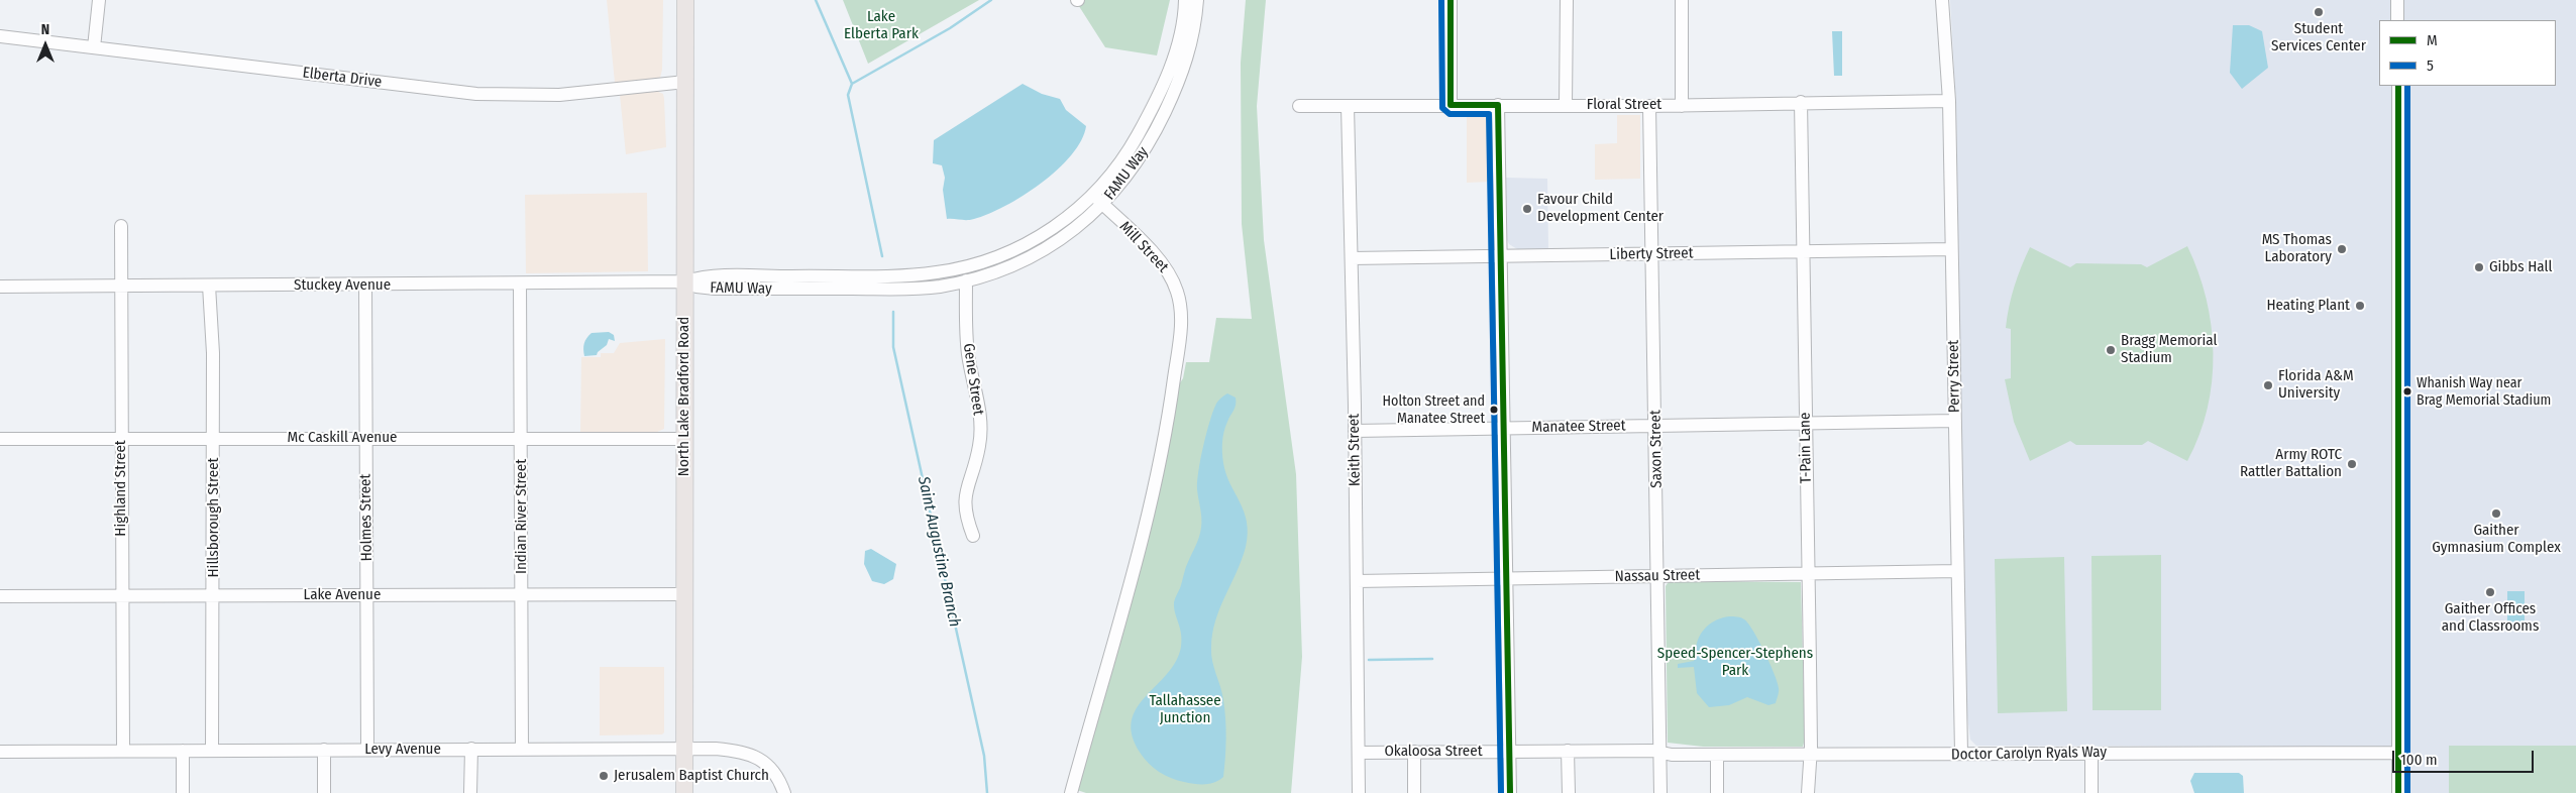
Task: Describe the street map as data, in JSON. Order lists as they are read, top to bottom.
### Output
{
  "streets": {
    "main road": ["North Lake Bradford Road"],
    "street": [
      "Elberta Drive",
      "Floral Street",
      "FAMU Way",
      "Mill Street",
      "Liberty Street",
      "Stuckey Avenue",
      "Perry Street",
      "Gene Street",
      "Manatee Street",
      "Mc Caskill Avenue",
      "T-Pain Lane",
      "Saxon Street",
      "Keith Street",
      "Highland Street",
      "Indian River Street",
      "Hillsborough Street",
      "Holmes Street",
      "Nassau Street",
      "Lake Avenue",
      "Levy Avenue",
      "Okaloosa Street",
      "Doctor Carolyn Ryals Way"
    ]
  },
  "crossings": [
    ["Elberta Drive", "North Lake Bradford Road"],
    ["Floral Street", "Perry Street"],
    ["Floral Street", "T-Pain Lane"],
    ["Floral Street", "Saxon Street"],
    ["Floral Street", "Keith Street"],
    ["FAMU Way", "Mill Street"],
    ["FAMU Way", "Stuckey Avenue"],
    ["FAMU Way", "Gene Street"],
    ["FAMU Way", "North Lake Bradford Road"],
    ["Liberty Street", "Perry Street"],
    ["Liberty Street", "T-Pain Lane"],
    ["Liberty Street", "Saxon Street"],
    ["Liberty Street", "Keith Street"],
    ["Stuckey Avenue", "North Lake Bradford Road"],
    ["Stuckey Avenue", "Highland Street"],
    ["Stuckey Avenue", "Indian River Street"],
    ["Stuckey Avenue", "Hillsborough Street"],
    ["Stuckey Avenue", "Holmes Street"],
    ["Perry Street", "Manatee Street"],
    ["Perry Street", "Nassau Street"],
    ["Perry Street", "Doctor Carolyn Ryals Way"],
    ["North Lake Bradford Road", "Mc Caskill Avenue"],
    ["North Lake Bradford Road", "Lake Avenue"],
    ["North Lake Bradford Road", "Levy Avenue"],
    ["Manatee Street", "T-Pain Lane"],
    ["Manatee Street", "Saxon Street"],
    ["Manatee Street", "Keith Street"],
    ["Mc Caskill Avenue", "Highland Street"],
    ["Mc Caskill Avenue", "Indian River Street"],
    ["Mc Caskill Avenue", "Hillsborough Street"],
    ["Mc Caskill Avenue", "Holmes Street"],
    ["T-Pain Lane", "Nassau Street"],
    ["T-Pain Lane", "Doctor Carolyn Ryals Way"],
    ["Saxon Street", "Nassau Street"],
    ["Saxon Street", "Okaloosa Street"],
    ["Saxon Street", "Doctor Carolyn Ryals Way"],
    ["Keith Street", "Nassau Street"],
    ["Keith Street", "Okaloosa Street"],
    ["Highland Street", "Lake Avenue"],
    ["Highland Street", "Levy Avenue"],
    ["Indian River Street", "Lake Avenue"],
    ["Indian River Street", "Levy Avenue"],
    ["Hillsborough Street", "Lake Avenue"],
    ["Hillsborough Street", "Levy Avenue"],
    ["Holmes Street", "Lake Avenue"],
    ["Holmes Street", "Levy Avenue"],
    ["Okaloosa Street", "Doctor Carolyn Ryals Way"]
  ],
  "water": ["Saint Augustine Branch"],
  "parks": ["Lake Elberta Park", "Speed-Spencer-Stephens Park", "Tallahassee Junction"],
  "places": [
    "Student Services Center",
    "Favour Child Development Center",
    "MS Thomas Laboratory",
    "Gibbs Hall",
    "Heating Plant",
    "Bragg Memorial Stadium",
    "Florida A&M University",
    "Whanish Way near Brag Memorial Stadium",
    "Holton Street and Manatee Street",
    "Army ROTC Rattler Battalion",
    "Gaither Gymnasium Complex",
    "Gaither Offices and Classrooms",
    "Jerusalem Baptist Church"
  ],
  "lines": ["transit line M", "transit line 5"],
  "legend": ["M", "5"],
  "scale_bar": "100 m",
  "north": "top"
}
